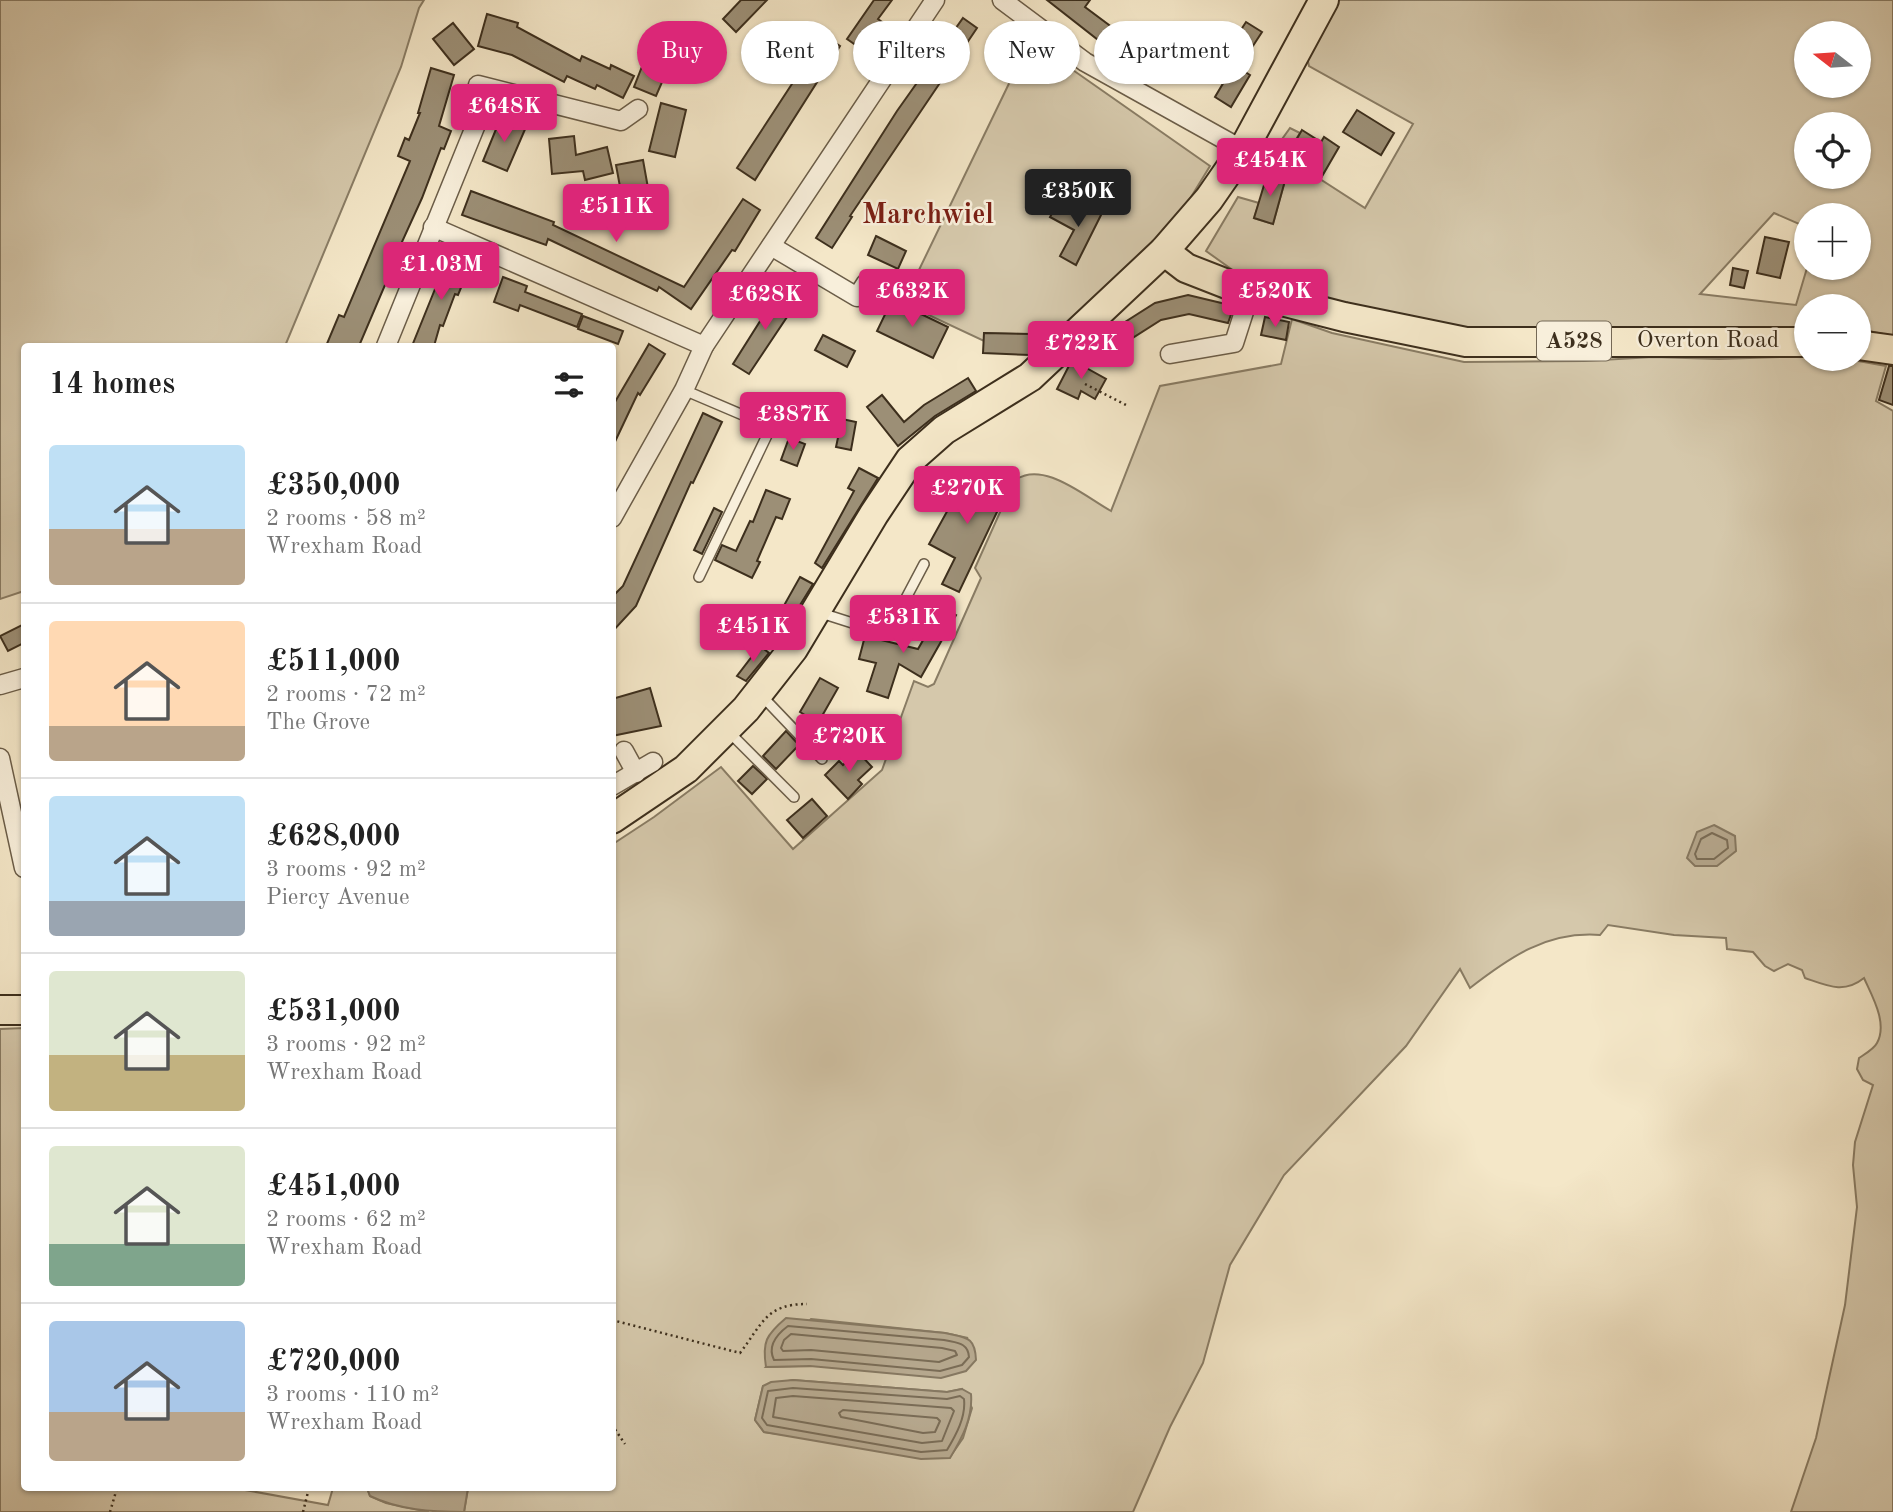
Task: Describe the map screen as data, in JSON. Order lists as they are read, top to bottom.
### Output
{
  "streets": {
    "main road": ["A528", "Overton Road"]
  },
  "districts": ["Marchwiel"],
  "north": "left",
  "page": {
    "map_buttons": ["+", "−"],
    "chip": [
      "Buy",
      "Rent",
      "Filters",
      "New",
      "Apartment"
    ],
    "price": [
      "£648K",
      "£454K",
      "£350K",
      "£511K",
      "£1.03M",
      "£632K",
      "£520K",
      "£628K",
      "£722K",
      "£387K",
      "£270K",
      "£531K",
      "£451K",
      "£720K"
    ],
    "heading": "14 homes",
    "list": [
      {
        "name": "£350,000",
        "note": "2 rooms · 58 m² · Wrexham Road"
      },
      {
        "name": "£511,000",
        "note": "2 rooms · 72 m² · The Grove"
      },
      {
        "name": "£628,000",
        "note": "3 rooms · 92 m² · Piercy Avenue"
      },
      {
        "name": "£531,000",
        "note": "3 rooms · 92 m² · Wrexham Road"
      },
      {
        "name": "£451,000",
        "note": "2 rooms · 62 m² · Wrexham Road"
      },
      {
        "name": "£720,000",
        "note": "3 rooms · 110 m² · Wrexham Road"
      }
    ]
  }
}
